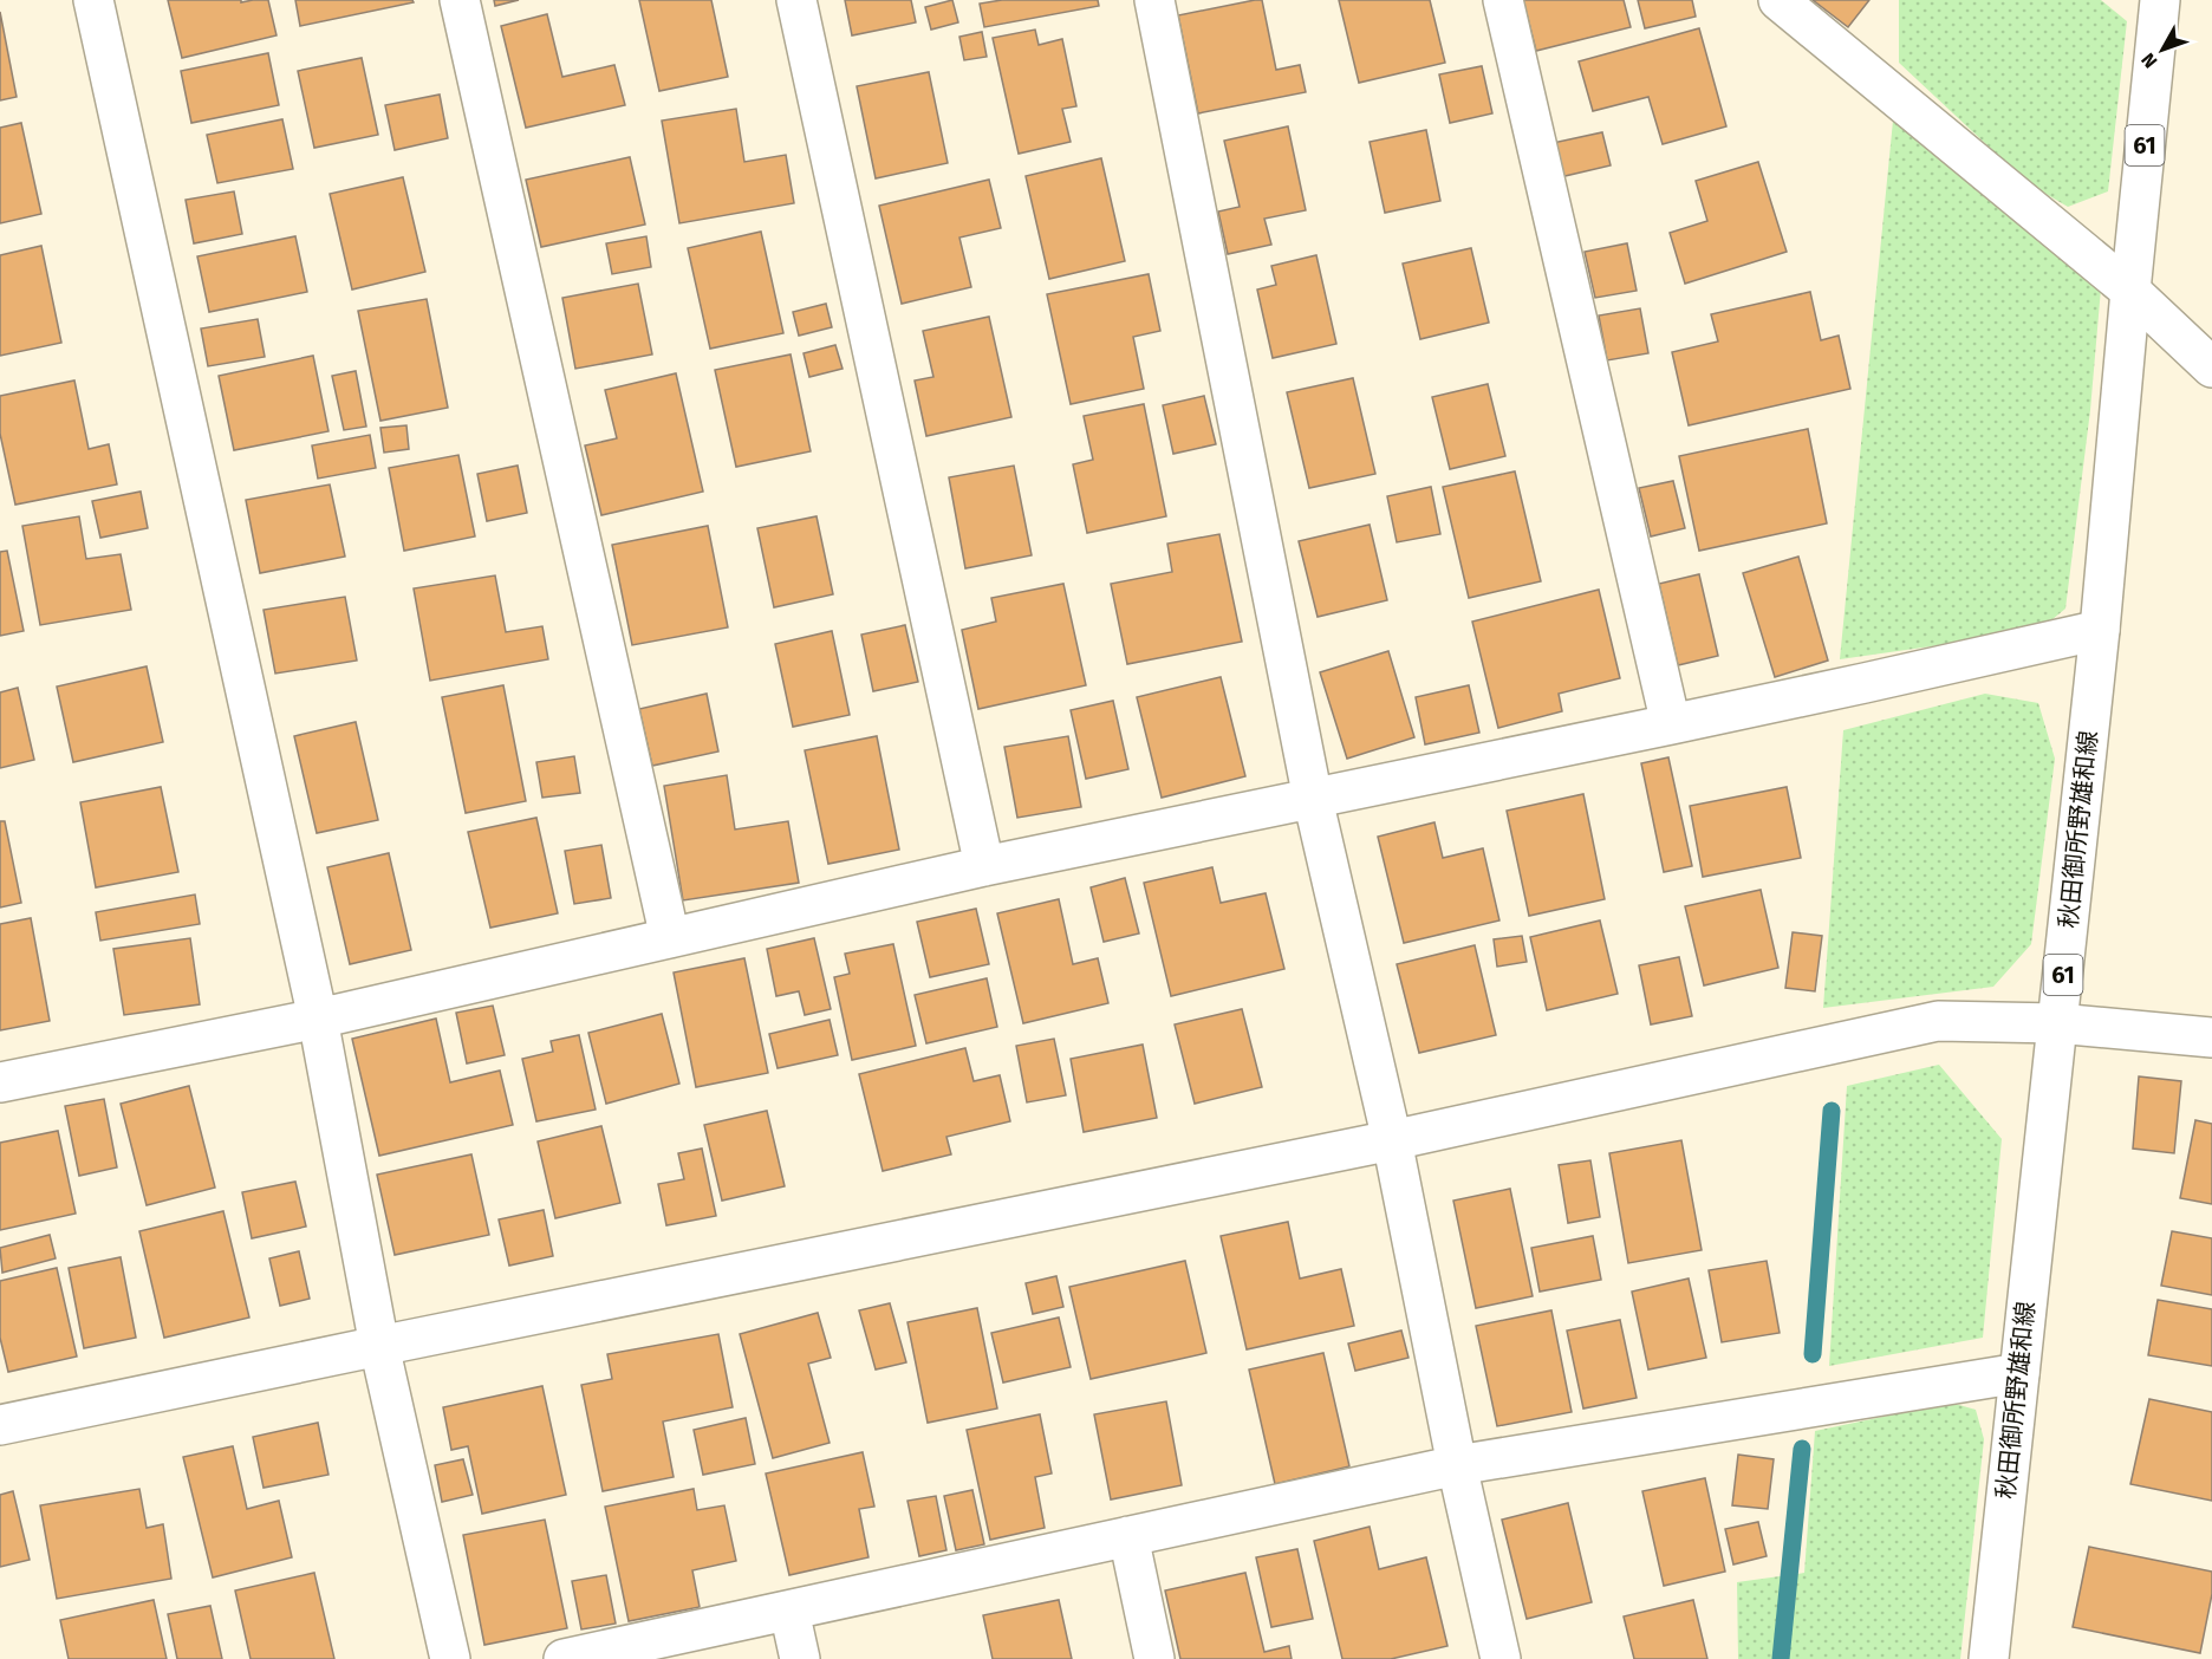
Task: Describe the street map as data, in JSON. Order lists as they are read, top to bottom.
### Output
{
  "streets": {
    "street": ["61", "秋田御所野雄和線"]
  },
  "north": "bottom left"
}
